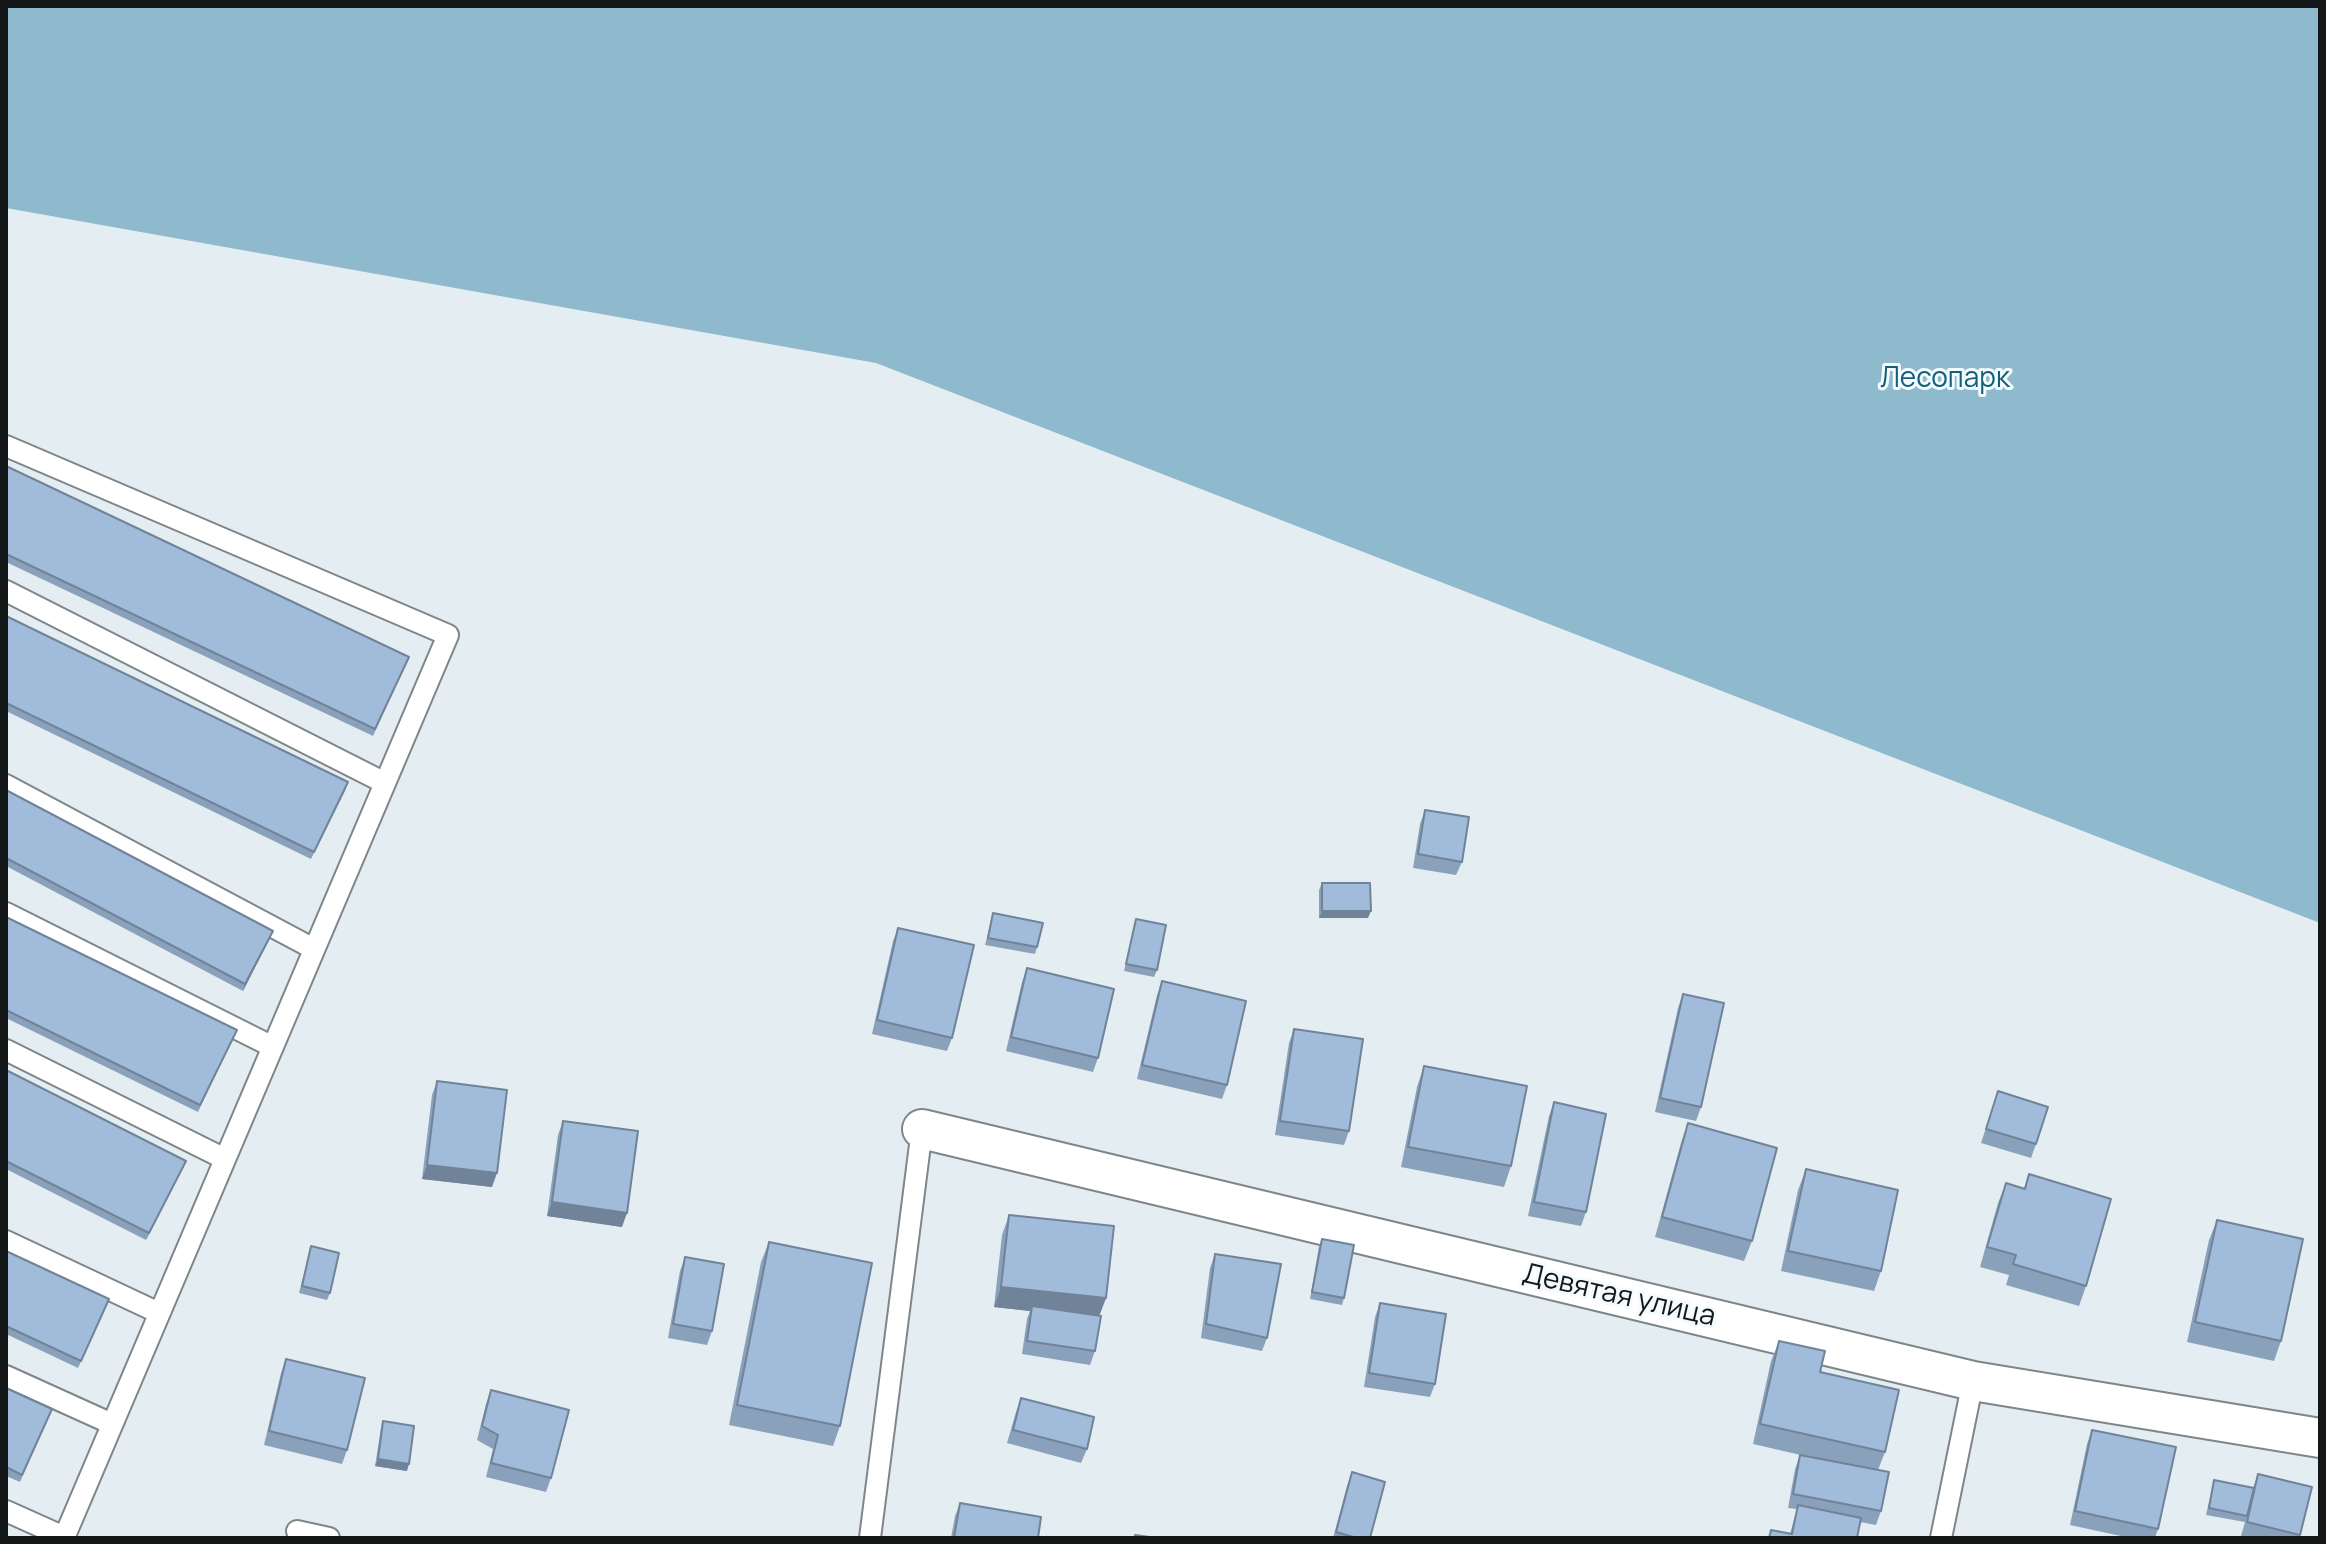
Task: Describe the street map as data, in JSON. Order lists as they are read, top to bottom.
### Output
{
  "streets": {
    "street": ["Девятая улица"]
  },
  "parks": ["Лесопарк"]
}
